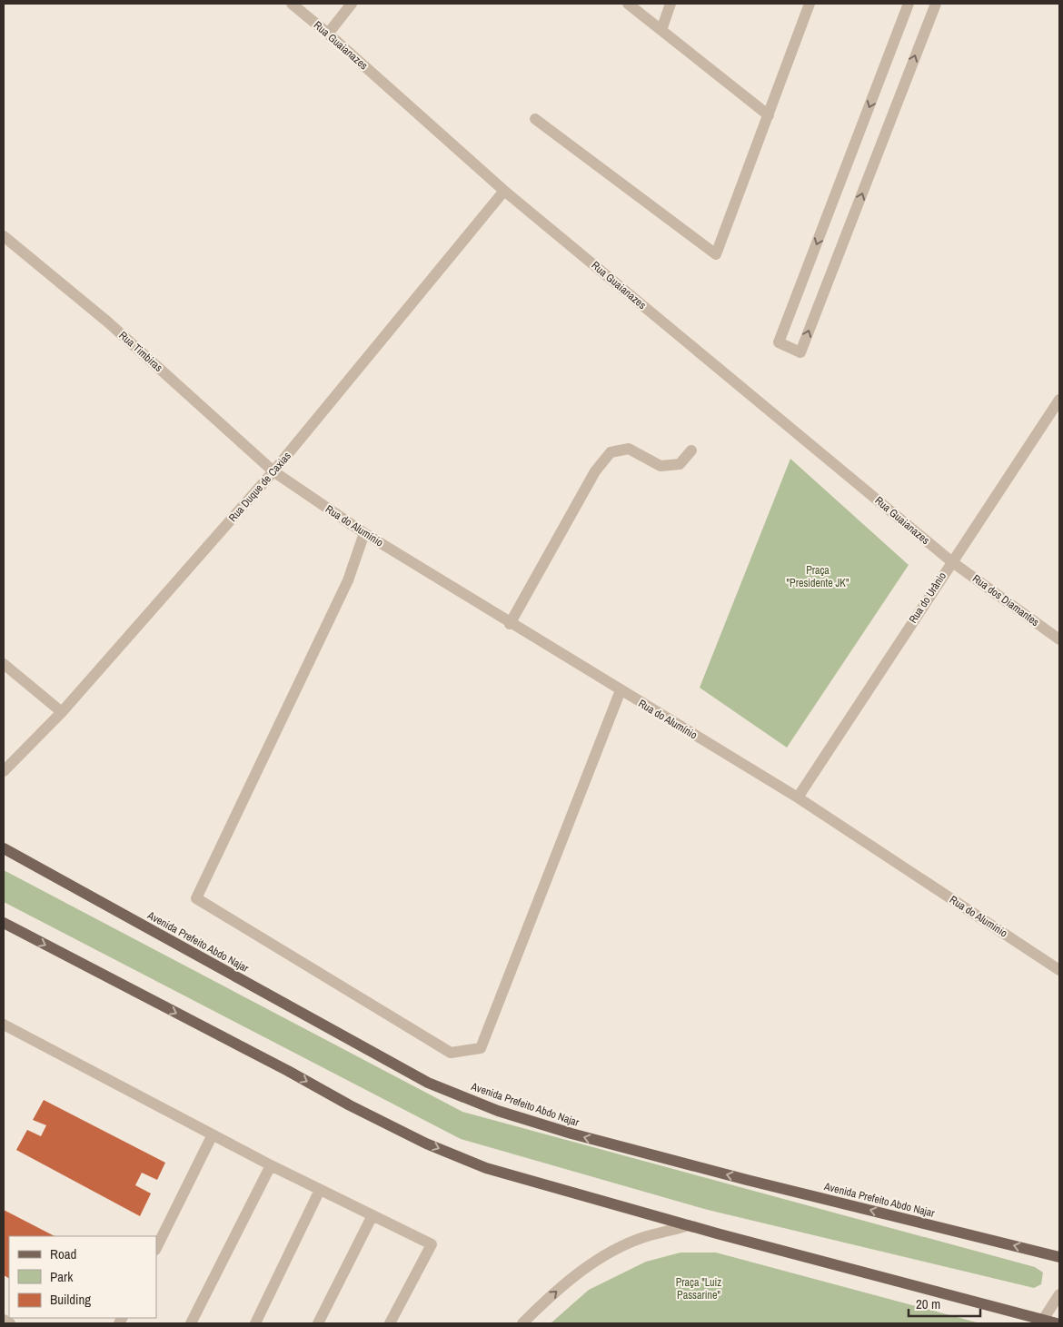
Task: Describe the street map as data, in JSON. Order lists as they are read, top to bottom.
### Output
{
  "streets": {
    "main road": ["Avenida Prefeito Abdo Najar"],
    "street": [
      "Rua Guaianazes",
      "Rua Timbiras",
      "Rua Duque de Caxias",
      "Rua do Alumínio",
      "Rua do Urânio",
      "Rua dos Diamantes"
    ]
  },
  "crossings": [
    ["Rua Guaianazes", "Rua Duque de Caxias"],
    ["Rua Guaianazes", "Rua do Urânio"],
    ["Rua Guaianazes", "Rua dos Diamantes"],
    ["Rua Timbiras", "Rua Duque de Caxias"],
    ["Rua Timbiras", "Rua do Alumínio"],
    ["Rua Duque de Caxias", "Rua do Alumínio"],
    ["Rua do Alumínio", "Rua do Urânio"],
    ["Rua do Urânio", "Rua dos Diamantes"]
  ],
  "parks": ["Praça \"Presidente JK\"", "Praça \"Luiz Passarine\""],
  "legend": ["Road", "Park", "Building"],
  "scale_bar": "20 m"
}
